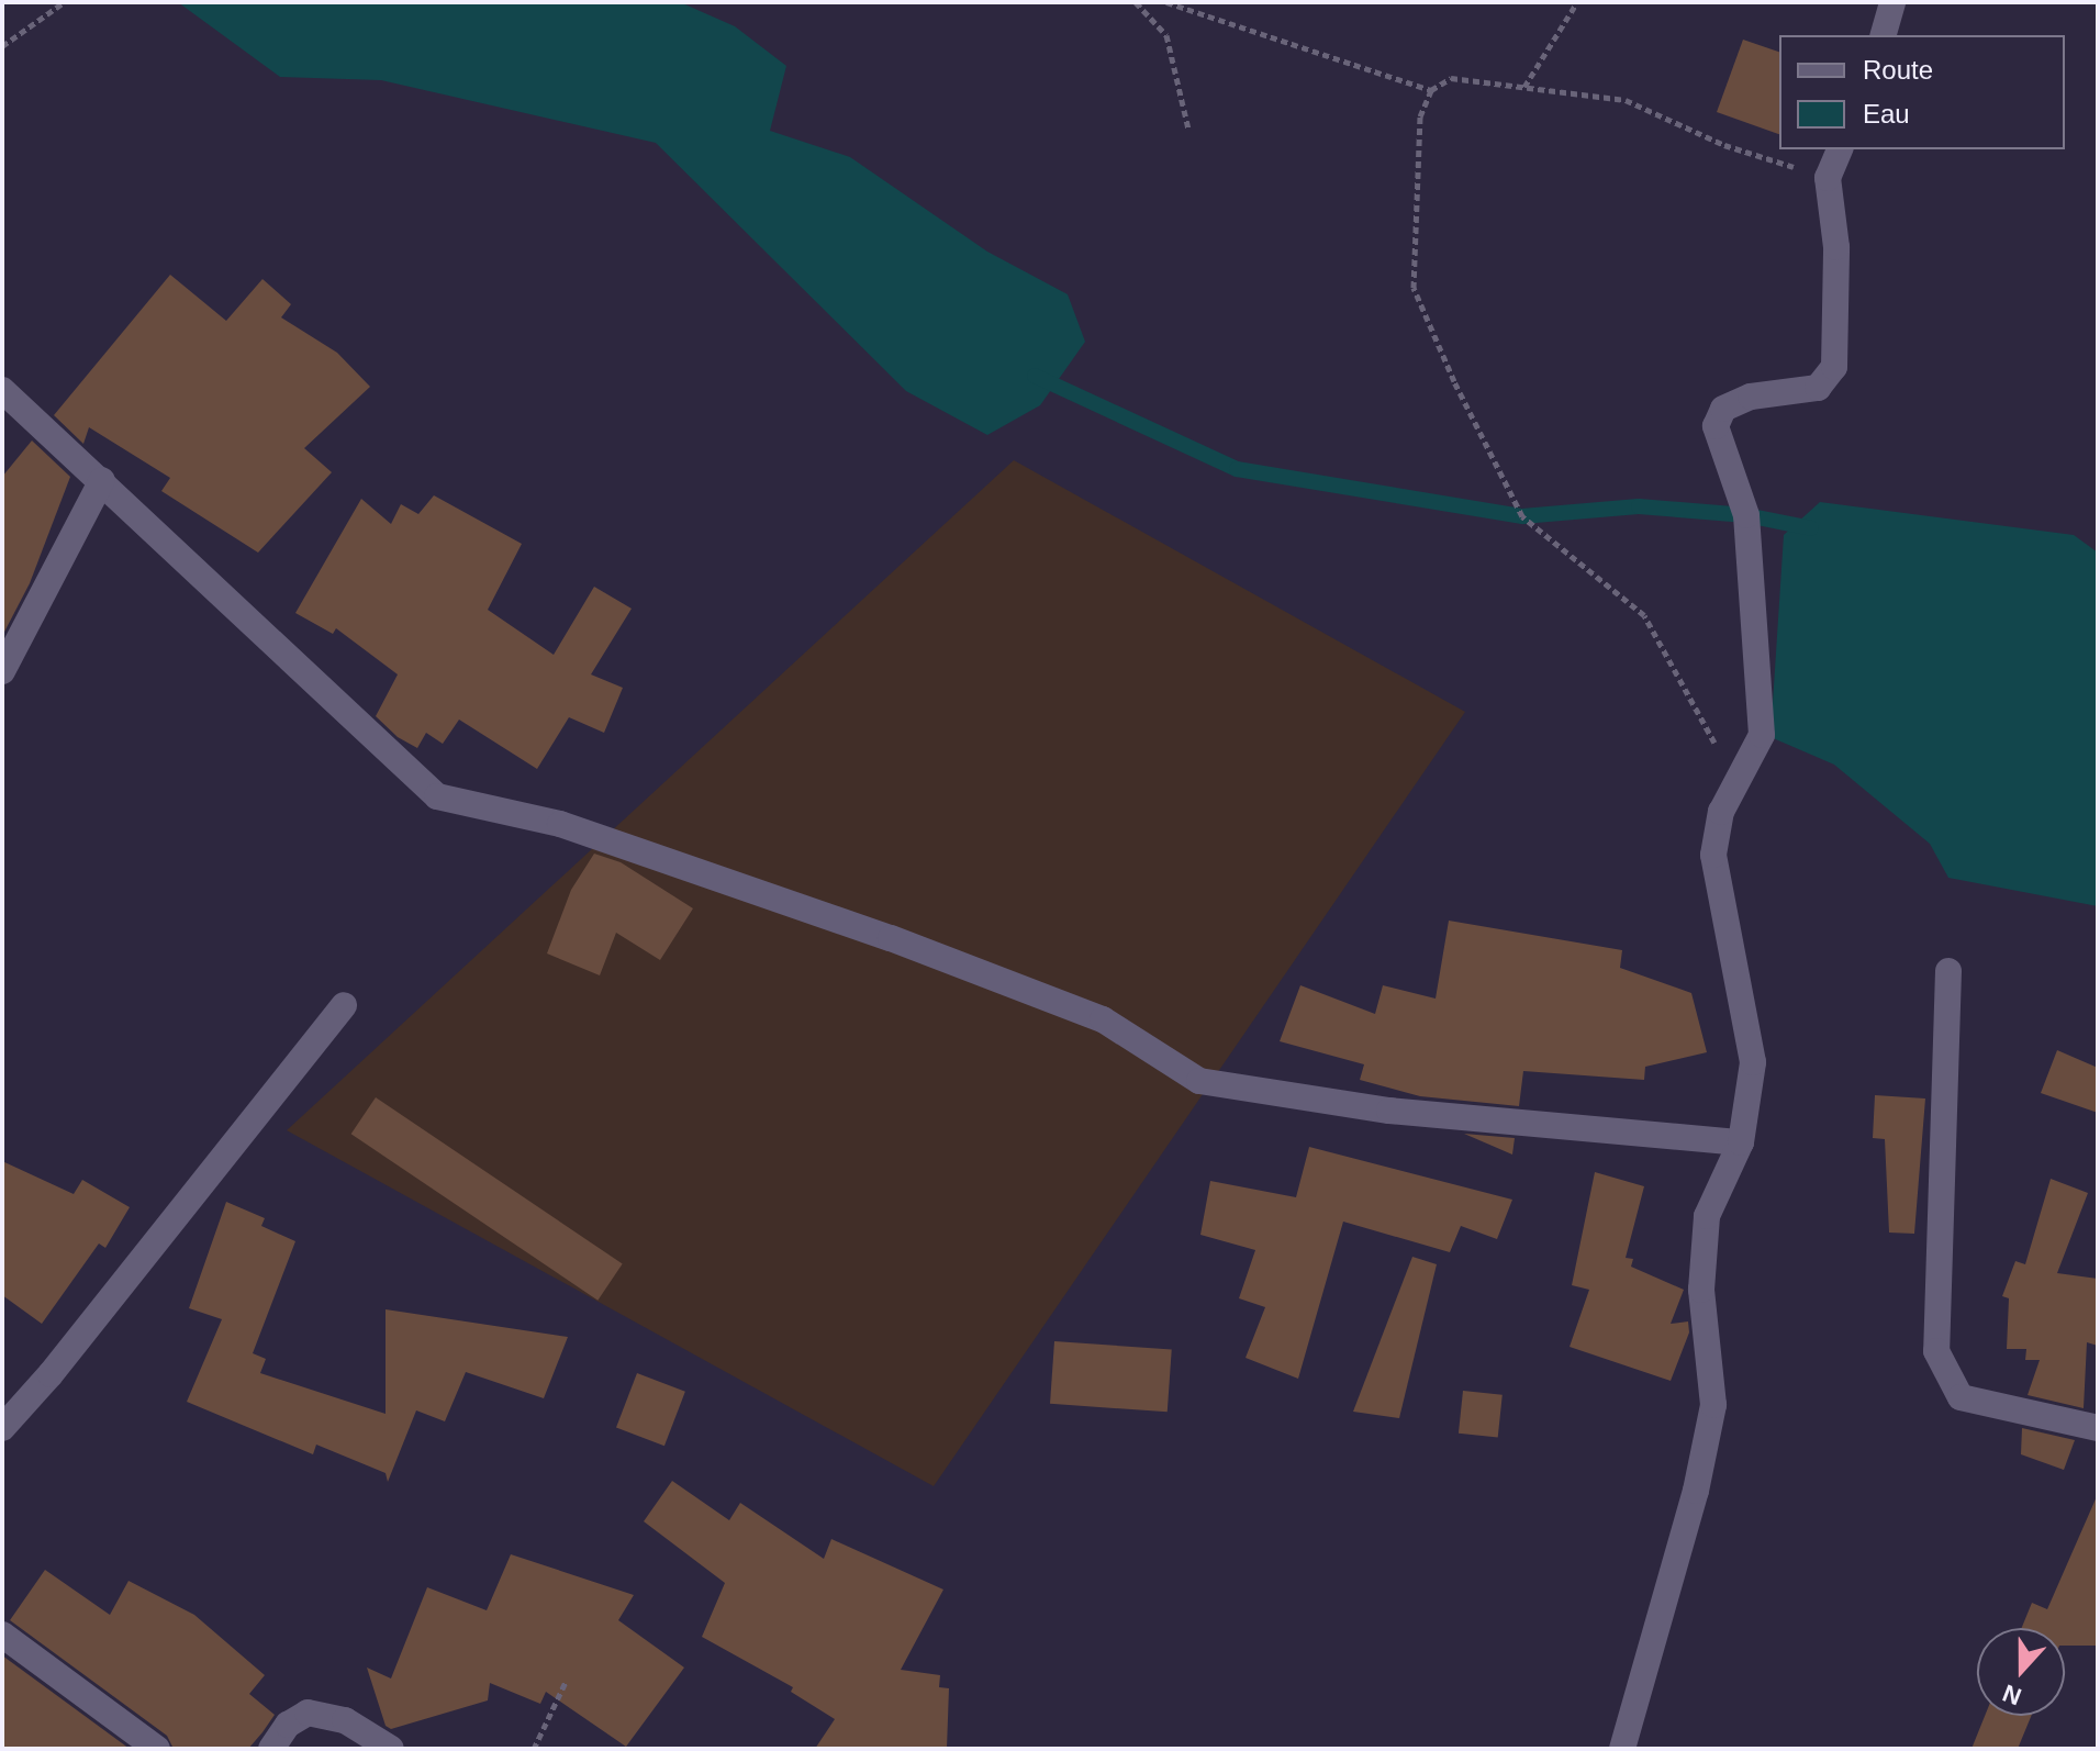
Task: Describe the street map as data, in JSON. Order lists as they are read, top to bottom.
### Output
{
  "legend": ["Route", "Eau"],
  "north": "bottom"
}
